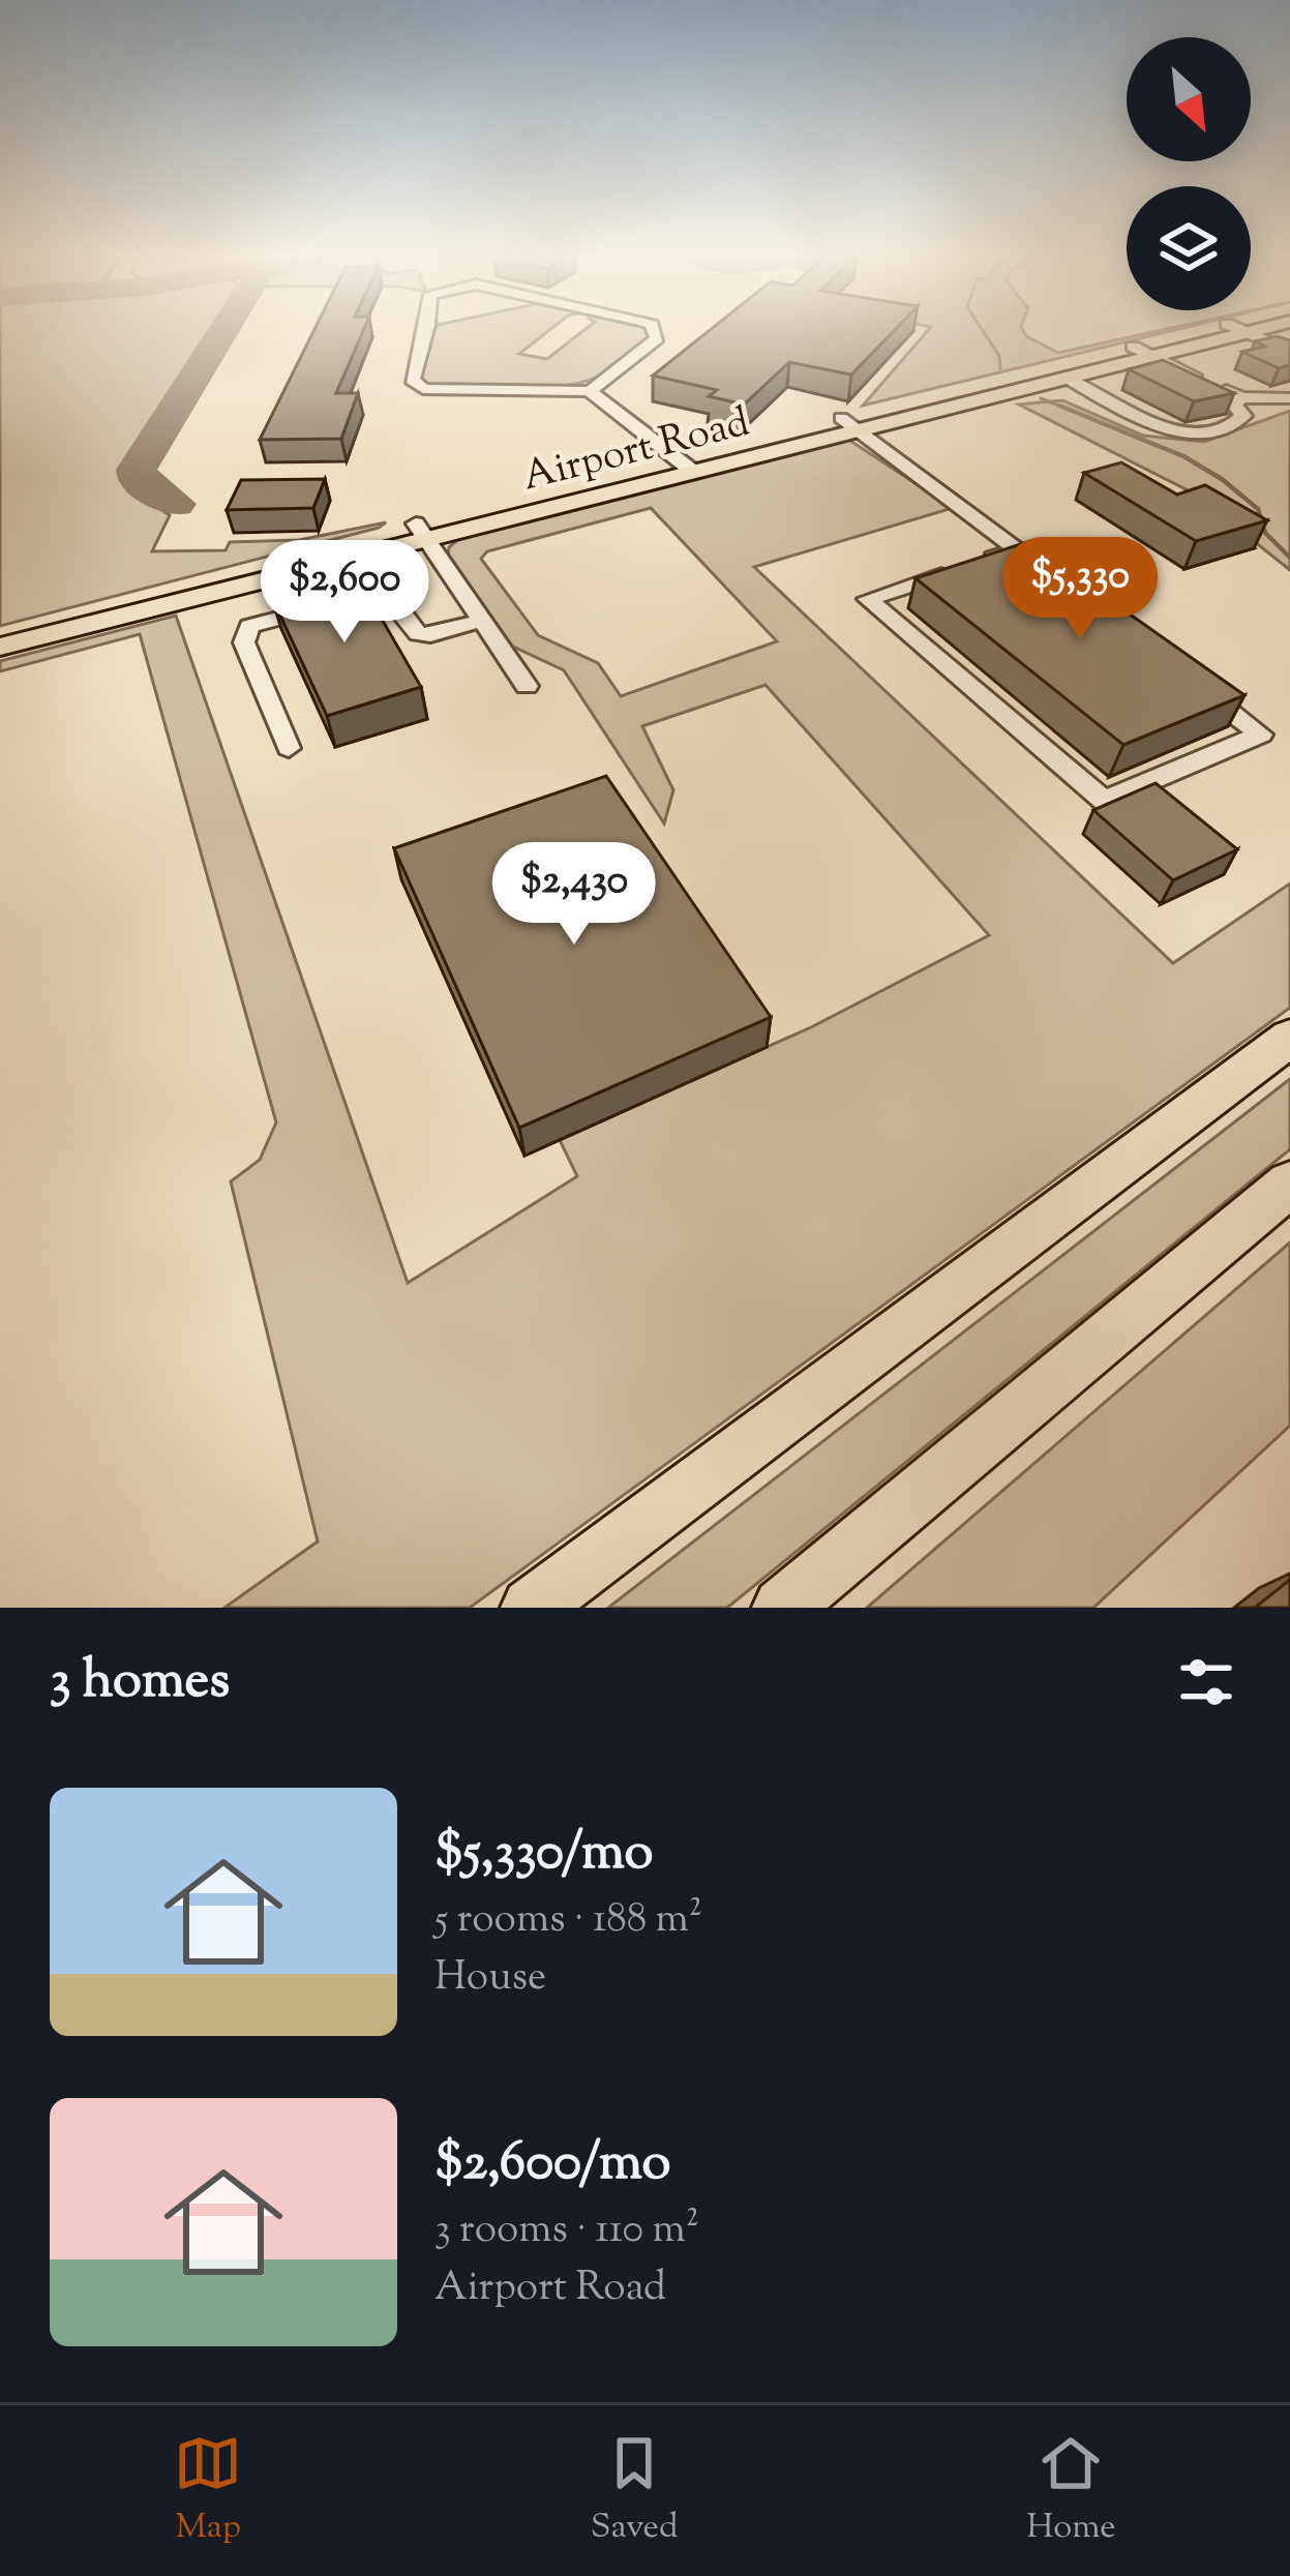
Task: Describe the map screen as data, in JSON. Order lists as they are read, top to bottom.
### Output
{
  "streets": {
    "main road": ["Airport Road"]
  },
  "north": "bottom right",
  "page": {
    "price": ["$5,330", "$2,600", "$2,430"],
    "heading": "3 homes",
    "list": [
      {
        "name": "$5,330/mo",
        "note": "5 rooms · 188 m² · House"
      },
      {
        "name": "$2,600/mo",
        "note": "3 rooms · 110 m² · Airport Road"
      }
    ],
    "tabs": ["Map", "Saved", "Home"]
  }
}
